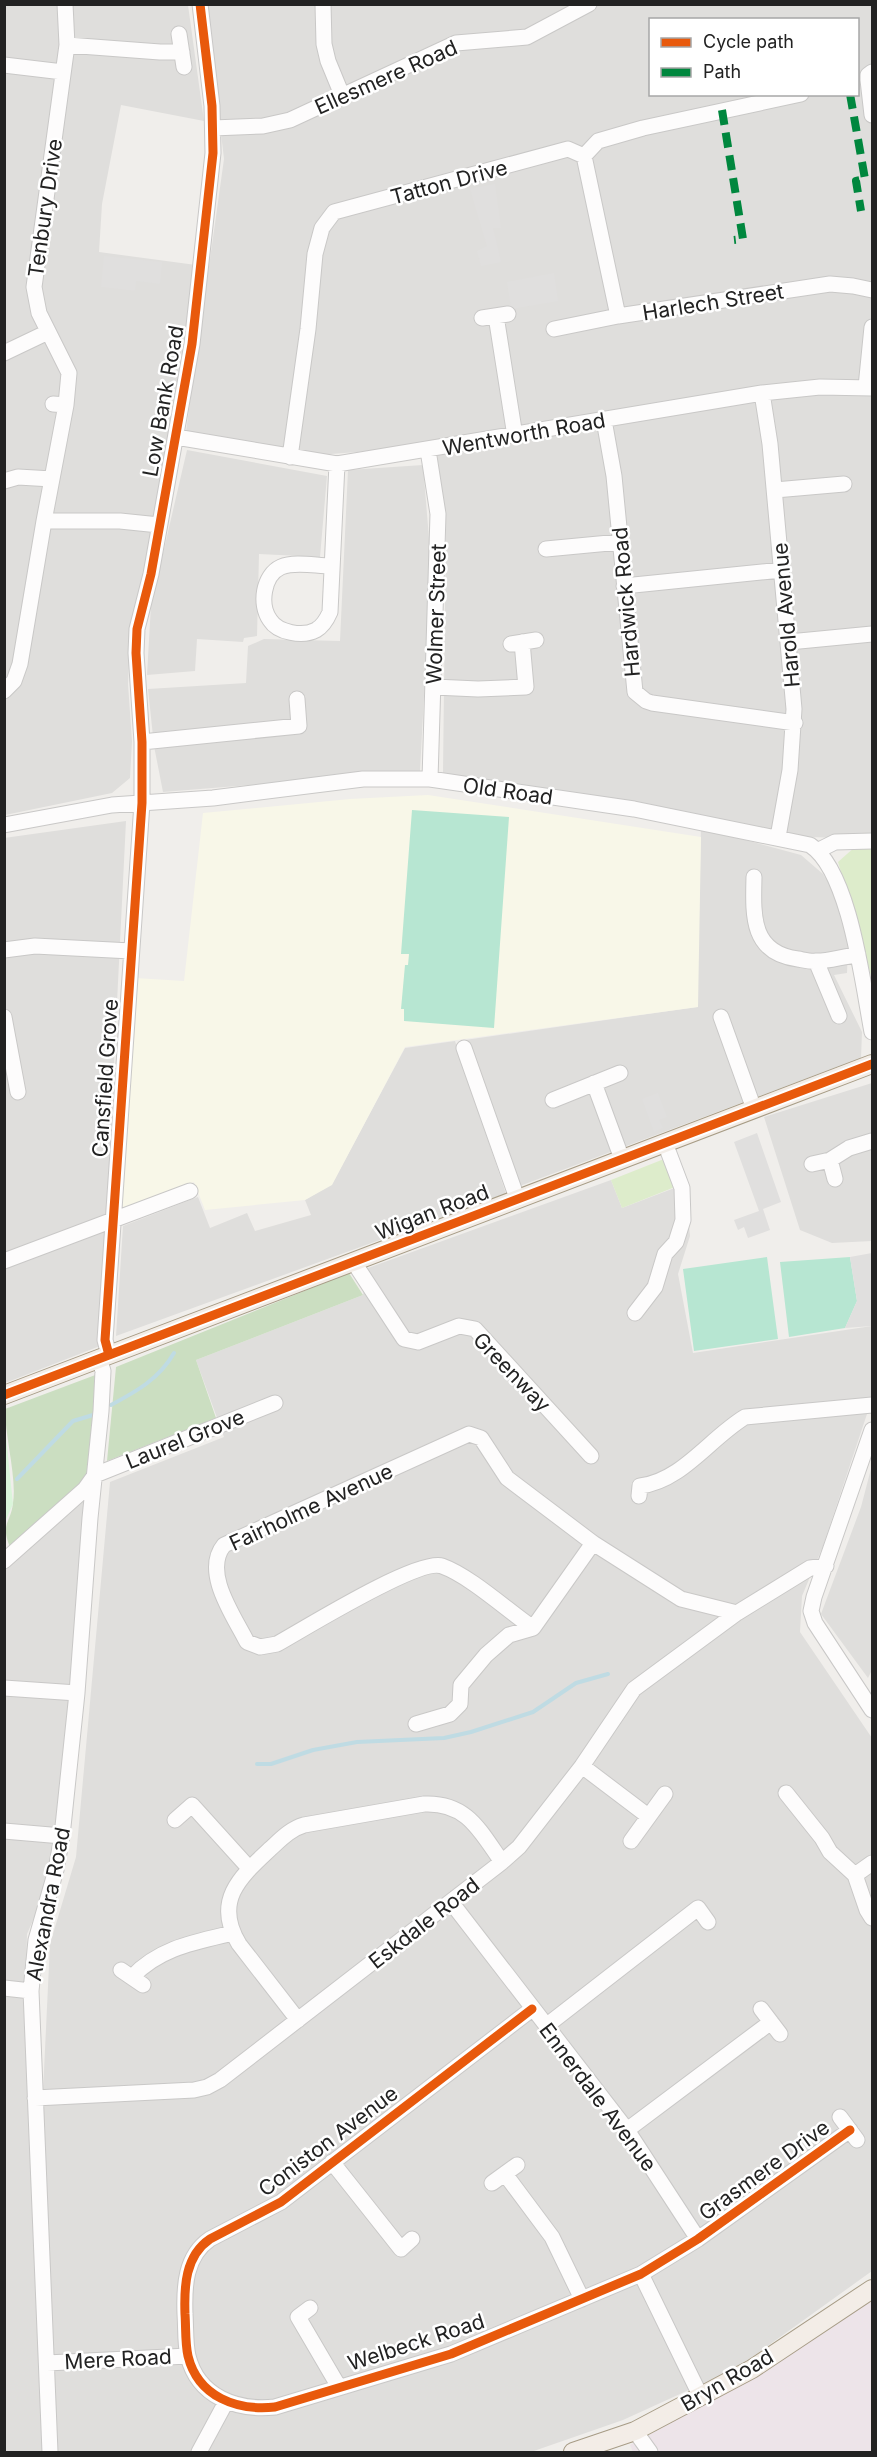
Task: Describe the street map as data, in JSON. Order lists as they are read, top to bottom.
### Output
{
  "streets": {
    "main road": ["Wigan Road", "Bryn Road"],
    "street": [
      "Ellesmere Road",
      "Tatton Drive",
      "Tenbury Drive",
      "Harlech Street",
      "Low Bank Road",
      "Wentworth Road",
      "Hardwick Road",
      "Wolmer Street",
      "Harold Avenue",
      "Old Road",
      "Cansfield Grove",
      "Greenway",
      "Laurel Grove",
      "Fairholme Avenue",
      "Alexandra Road",
      "Eskdale Road",
      "Ennerdale Avenue",
      "Coniston Avenue",
      "Grasmere Drive",
      "Welbeck Road",
      "Mere Road"
    ]
  },
  "crossings": [
    ["Ellesmere Road", "Low Bank Road"],
    ["Tatton Drive", "Wentworth Road"],
    ["Low Bank Road", "Wentworth Road"],
    ["Low Bank Road", "Old Road"],
    ["Low Bank Road", "Cansfield Grove"],
    ["Wentworth Road", "Hardwick Road"],
    ["Wentworth Road", "Wolmer Street"],
    ["Wentworth Road", "Harold Avenue"],
    ["Hardwick Road", "Harold Avenue"],
    ["Wolmer Street", "Old Road"],
    ["Harold Avenue", "Old Road"],
    ["Old Road", "Cansfield Grove"],
    ["Cansfield Grove", "Wigan Road"],
    ["Cansfield Grove", "Alexandra Road"],
    ["Wigan Road", "Greenway"],
    ["Wigan Road", "Alexandra Road"],
    ["Laurel Grove", "Alexandra Road"],
    ["Fairholme Avenue", "Eskdale Road"],
    ["Alexandra Road", "Eskdale Road"],
    ["Alexandra Road", "Mere Road"],
    ["Eskdale Road", "Ennerdale Avenue"],
    ["Ennerdale Avenue", "Coniston Avenue"],
    ["Ennerdale Avenue", "Grasmere Drive"],
    ["Ennerdale Avenue", "Welbeck Road"],
    ["Coniston Avenue", "Welbeck Road"],
    ["Coniston Avenue", "Mere Road"],
    ["Grasmere Drive", "Welbeck Road"],
    ["Welbeck Road", "Mere Road"]
  ],
  "legend": ["Cycle path", "Path"]
}
